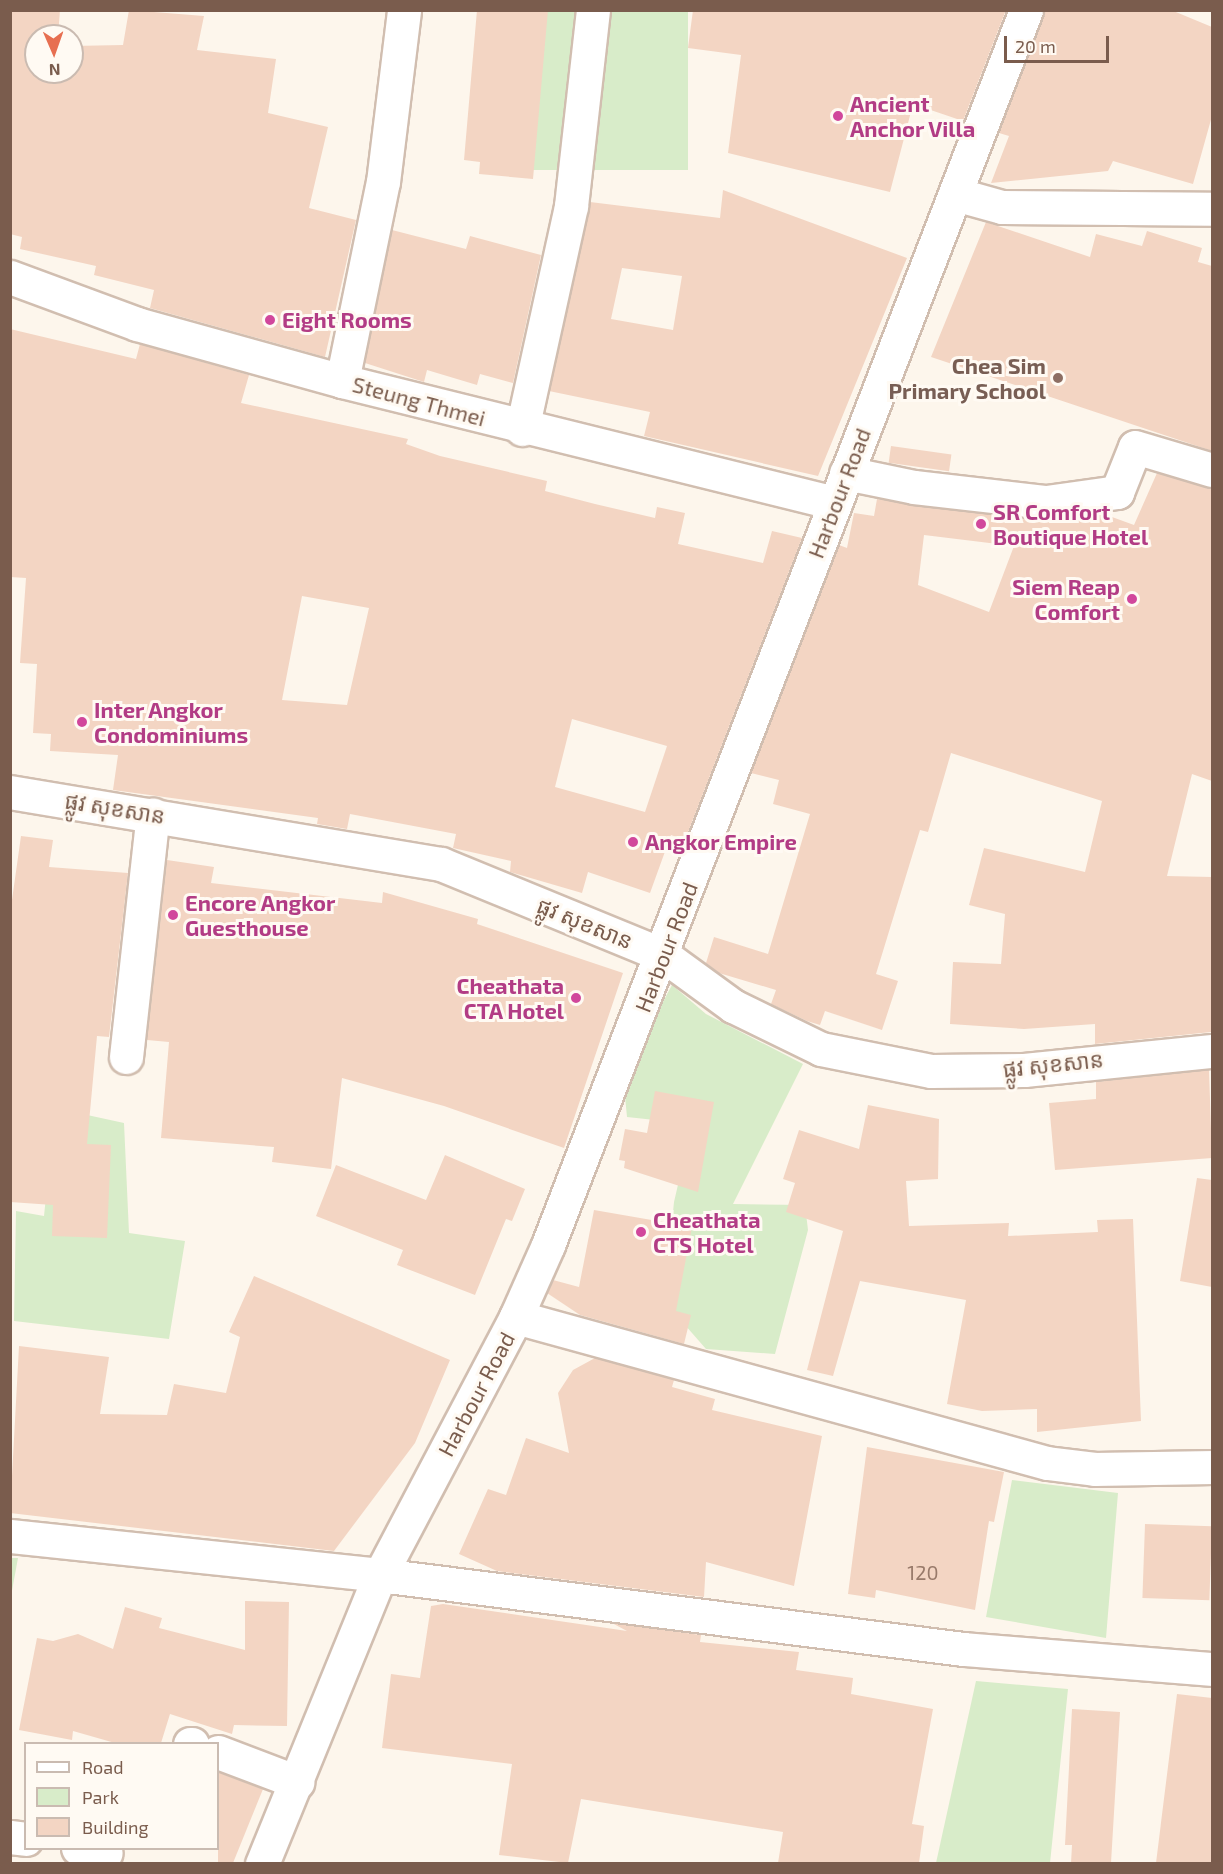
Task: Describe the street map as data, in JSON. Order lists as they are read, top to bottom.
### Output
{
  "streets": {
    "street": ["Steung Thmei", "Harbour Road", "ផ្លូវ សុខសាន"]
  },
  "crossings": [
    ["Steung Thmei", "Harbour Road"],
    ["Harbour Road", "ផ្លូវ សុខសាន"]
  ],
  "places": [
    "Ancient Anchor Villa",
    "Eight Rooms",
    "Chea Sim Primary School",
    "SR Comfort Boutique Hotel",
    "Siem Reap Comfort",
    "Inter Angkor Condominiums",
    "Angkor Empire",
    "Encore Angkor Guesthouse",
    "Cheathata CTA Hotel",
    "Cheathata CTS Hotel"
  ],
  "house_numbers": ["120"],
  "legend": ["Road", "Park", "Building"],
  "scale_bar": "20 m",
  "north": "bottom"
}
